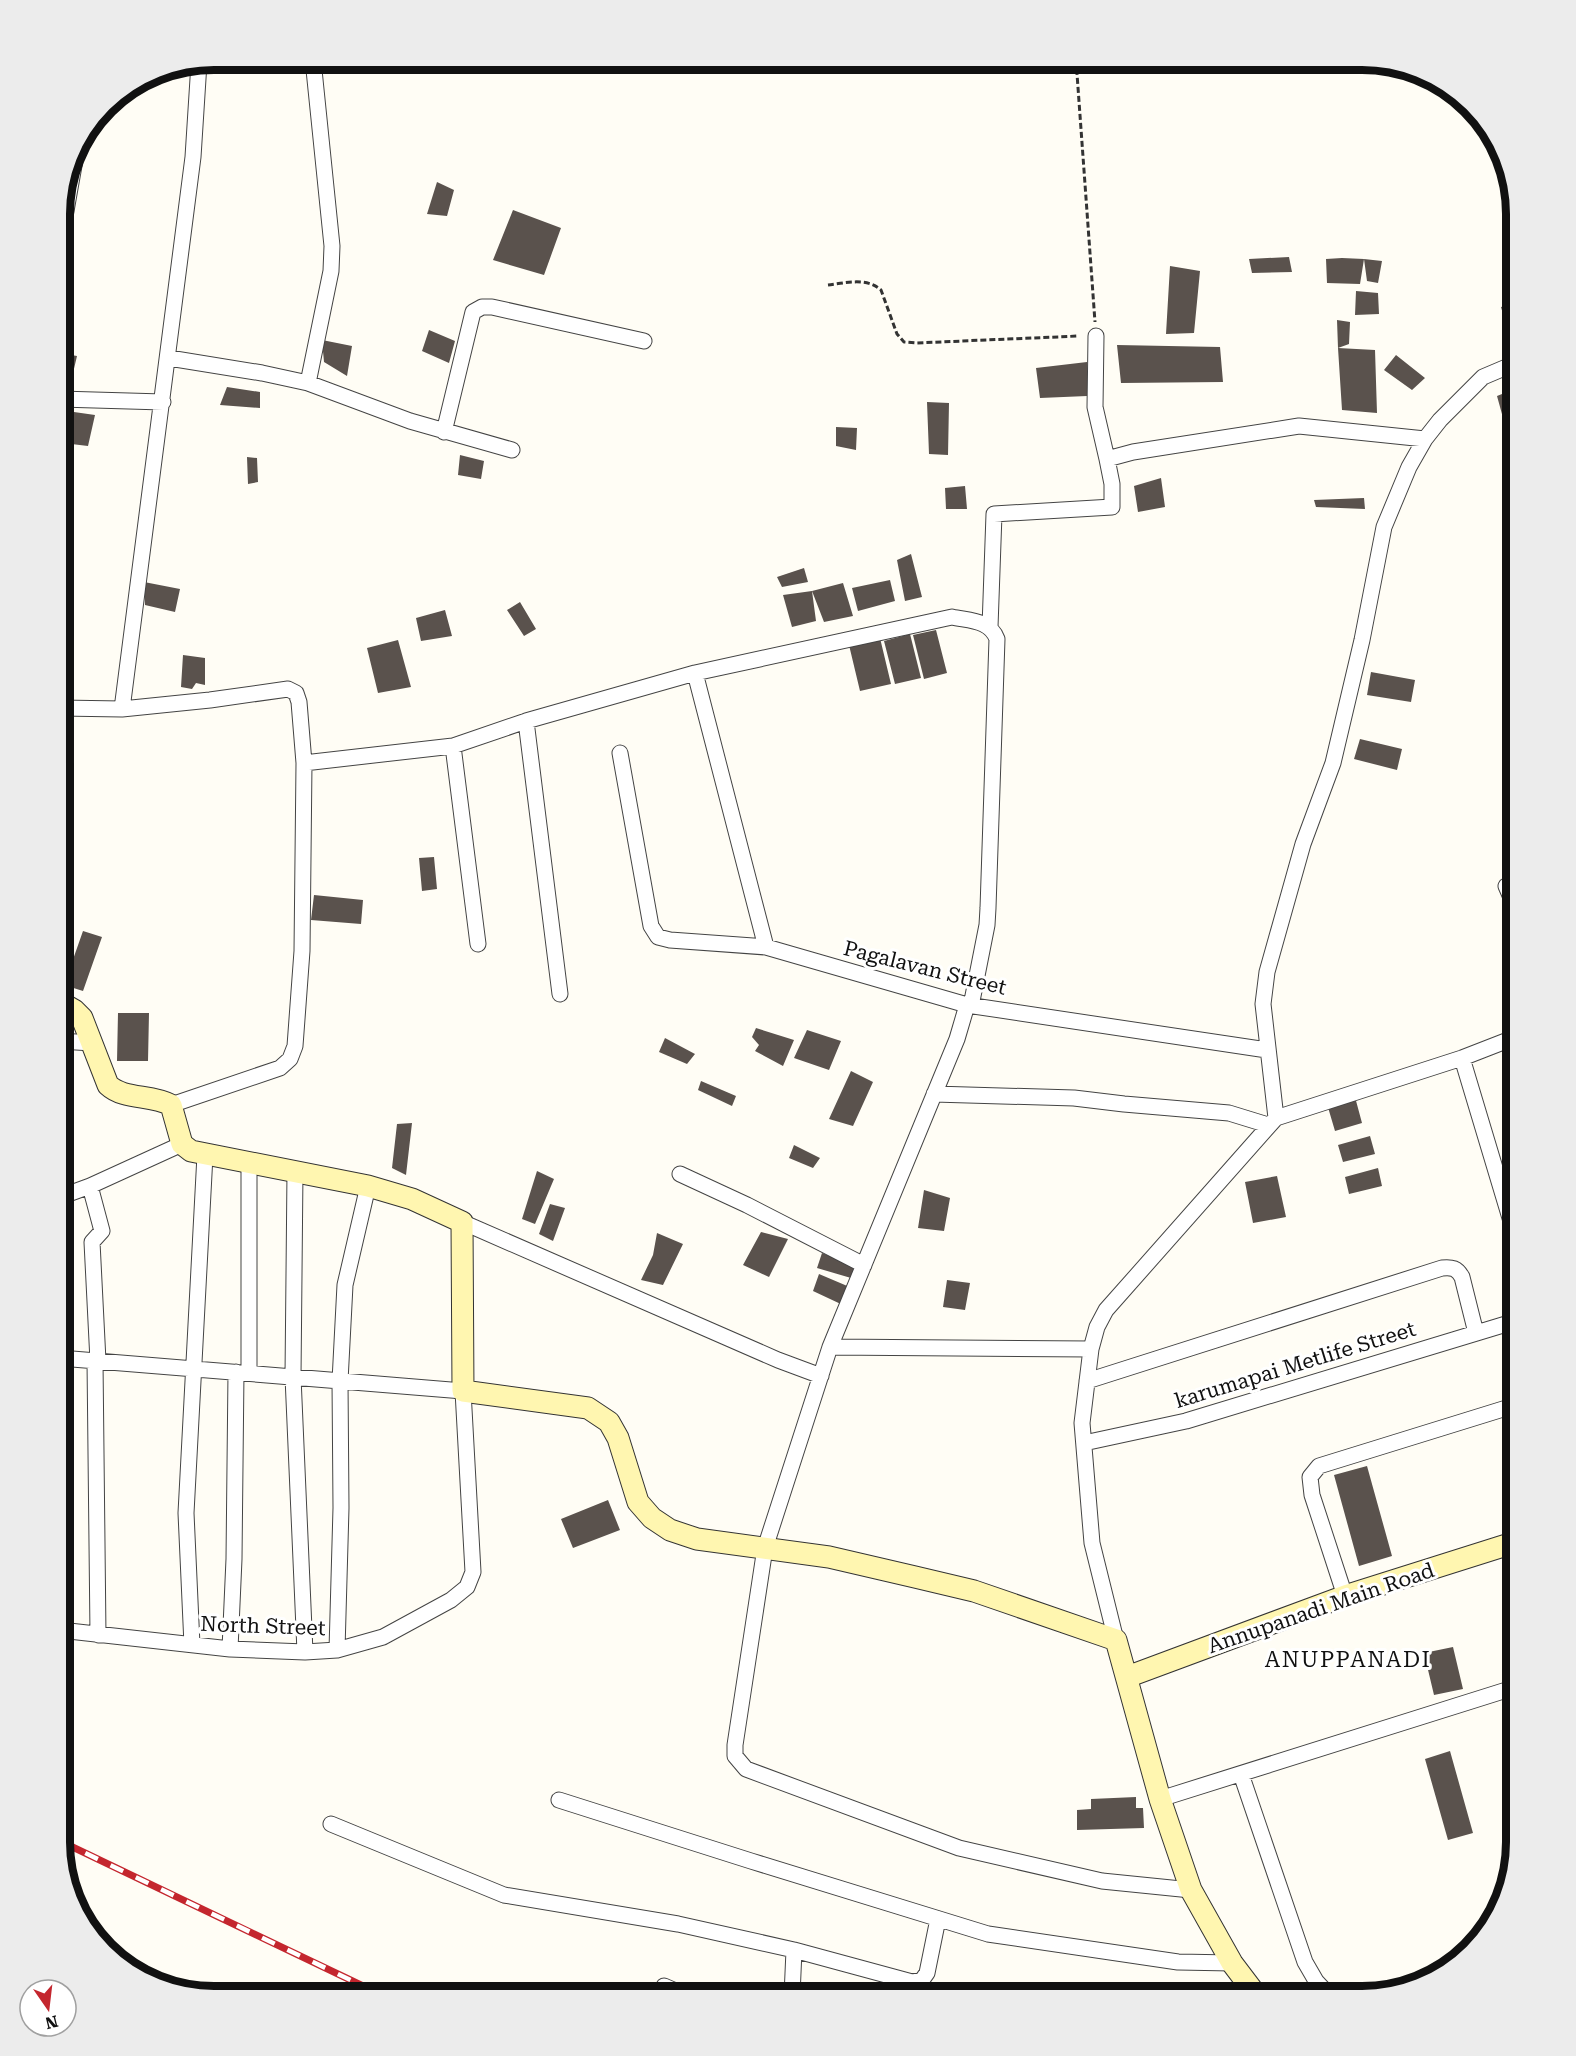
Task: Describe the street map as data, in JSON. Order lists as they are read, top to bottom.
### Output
{
  "streets": {
    "street": [
      "Pagalavan Street",
      "karumapai Metlife Street",
      "Annupanadi Main Road",
      "North Street"
    ]
  },
  "districts": ["ANUPPANADI"],
  "north": "bottom"
}
